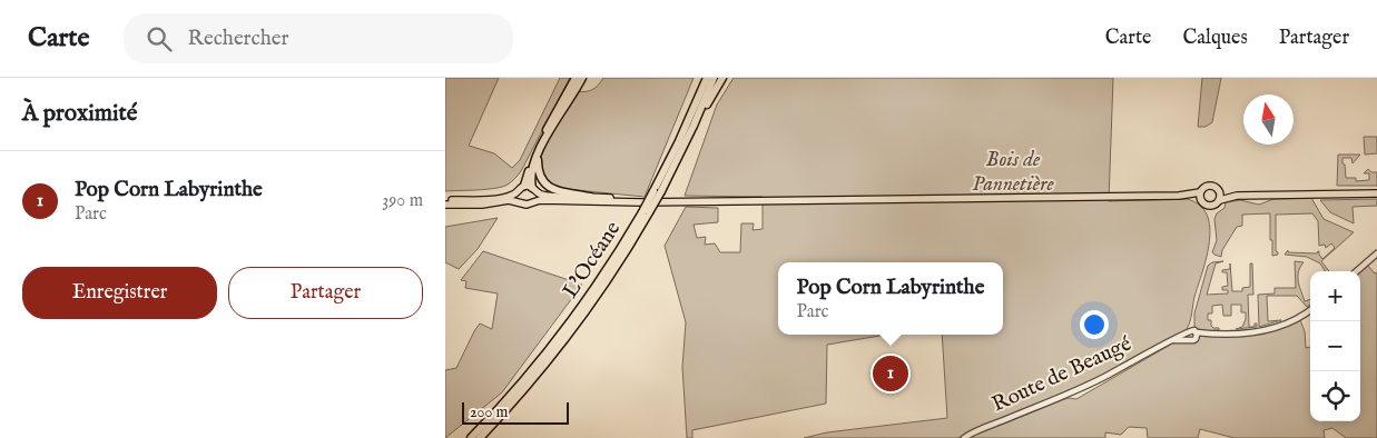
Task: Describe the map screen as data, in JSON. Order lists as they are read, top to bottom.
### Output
{
  "streets": {
    "highway": ["L’Océane"],
    "street": ["Route de Beaugé"]
  },
  "parks": ["Bois de Pannetière"],
  "scale_bar": "200 m",
  "north": "top",
  "page": {
    "header": "Carte",
    "search": "Rechercher",
    "nav": ["Carte", "Calques", "Partager"],
    "heading": "À proximité",
    "list": [
      {
        "mark": "1",
        "name": "Pop Corn Labyrinthe",
        "note": "Parc",
        "value": "390 m"
      }
    ],
    "buttons": ["Enregistrer", "Partager"],
    "popup": ["Pop Corn Labyrinthe", "Parc"],
    "map_buttons": ["+", "−"],
    "pins": "1",
    "scale": "200 m"
  }
}
